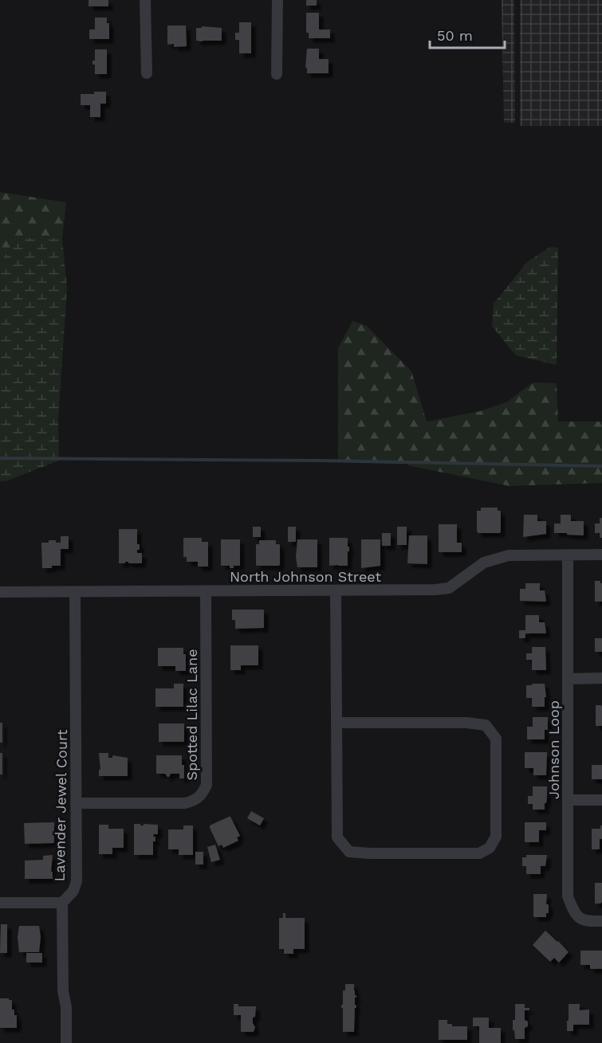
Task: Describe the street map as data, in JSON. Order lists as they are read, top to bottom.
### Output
{
  "streets": {
    "street": [
      "North Johnson Street",
      "Spotted Lilac Lane",
      "Johnson Loop",
      "Lavender Jewel Court"
    ]
  },
  "crossings": [
    ["North Johnson Street", "Spotted Lilac Lane"],
    ["North Johnson Street", "Johnson Loop"],
    ["North Johnson Street", "Lavender Jewel Court"],
    ["Spotted Lilac Lane", "Lavender Jewel Court"]
  ],
  "scale_bar": "50 m"
}
